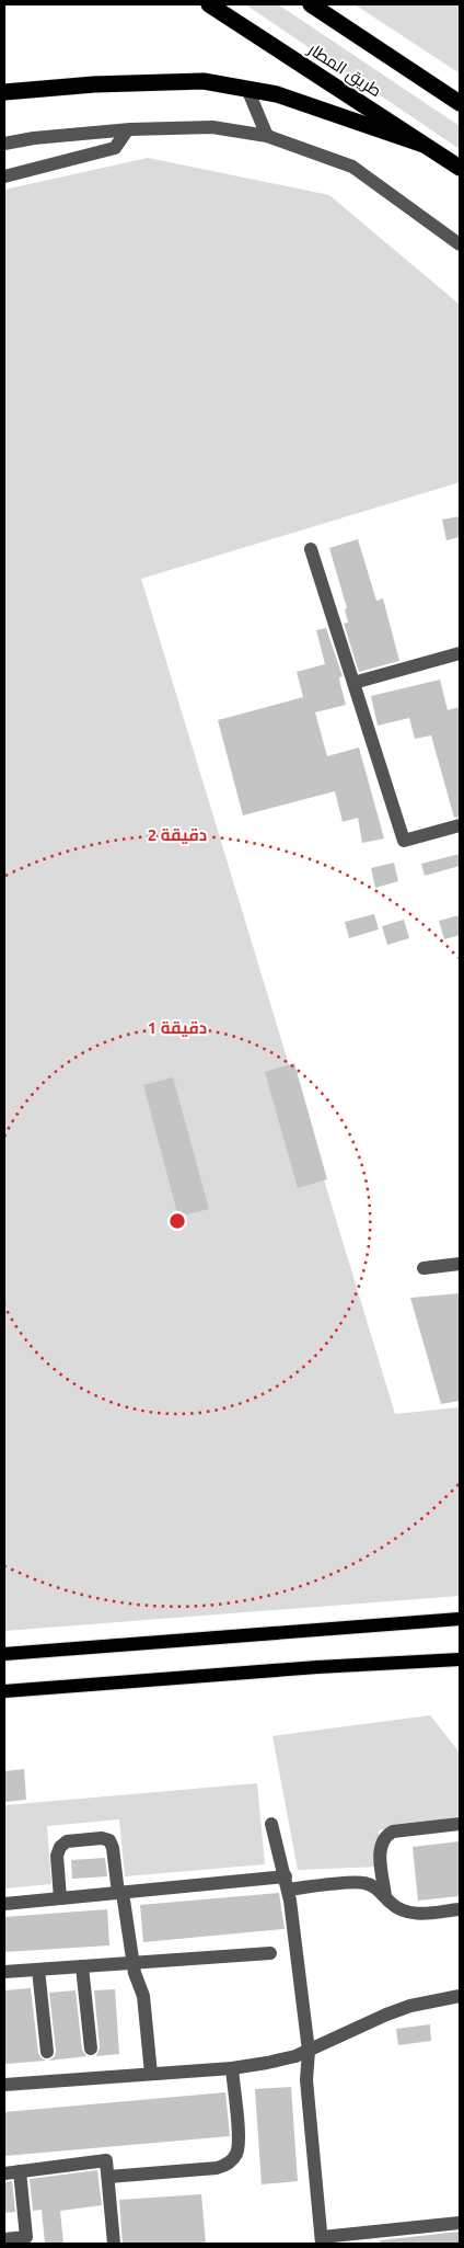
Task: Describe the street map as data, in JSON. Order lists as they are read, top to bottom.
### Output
{
  "streets": {
    "highway": ["طريق المطار"]
  },
  "rings": ["2 دقيقة", "1 دقيقة"]
}
